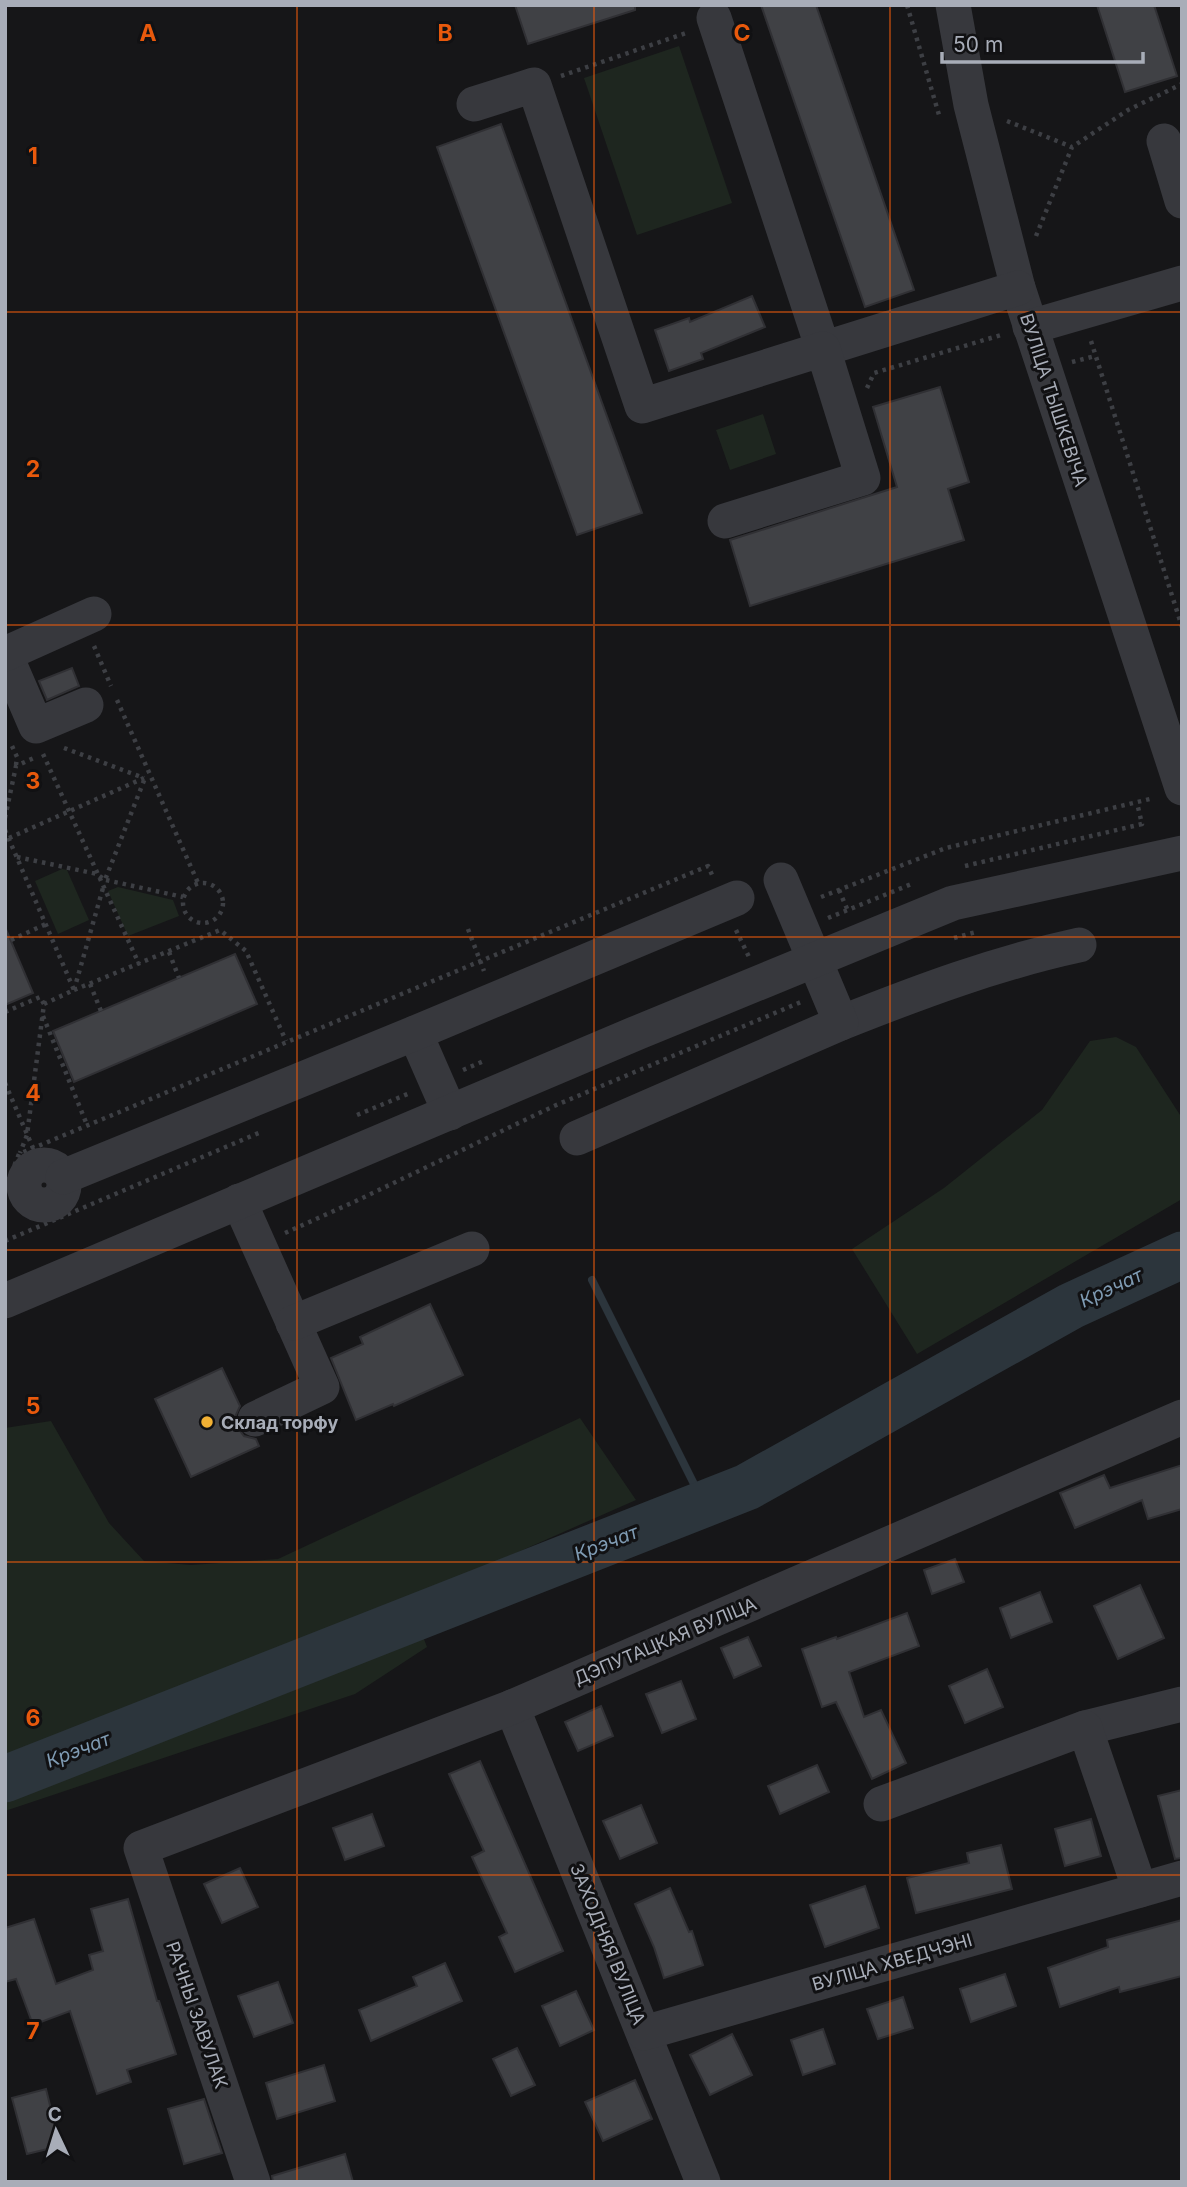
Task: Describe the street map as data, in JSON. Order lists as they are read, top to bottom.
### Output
{
  "streets": {
    "street": [
      "ВУЛІЦА ТЫШКЕВІЧА",
      "ДЭПУТАЦКАЯ ВУЛІЦА",
      "ЗАХОДНЯЯ ВУЛІЦА",
      "ВУЛІЦА ХВЕДЧЭНІ",
      "РАЧНЫ ЗАВУЛАК"
    ]
  },
  "crossings": [
    ["ДЭПУТАЦКАЯ ВУЛІЦА", "ЗАХОДНЯЯ ВУЛІЦА"],
    ["ДЭПУТАЦКАЯ ВУЛІЦА", "РАЧНЫ ЗАВУЛАК"],
    ["ЗАХОДНЯЯ ВУЛІЦА", "ВУЛІЦА ХВЕДЧЭНІ"]
  ],
  "water": ["Крэчат"],
  "places": ["Склад торфу"],
  "scale_bar": "50 m",
  "north": "top",
  "grid": {
    "columns": ["A", "B", "C"],
    "rows": [
      "1",
      "2",
      "3",
      "4",
      "5",
      "6",
      "7"
    ]
  }
}
